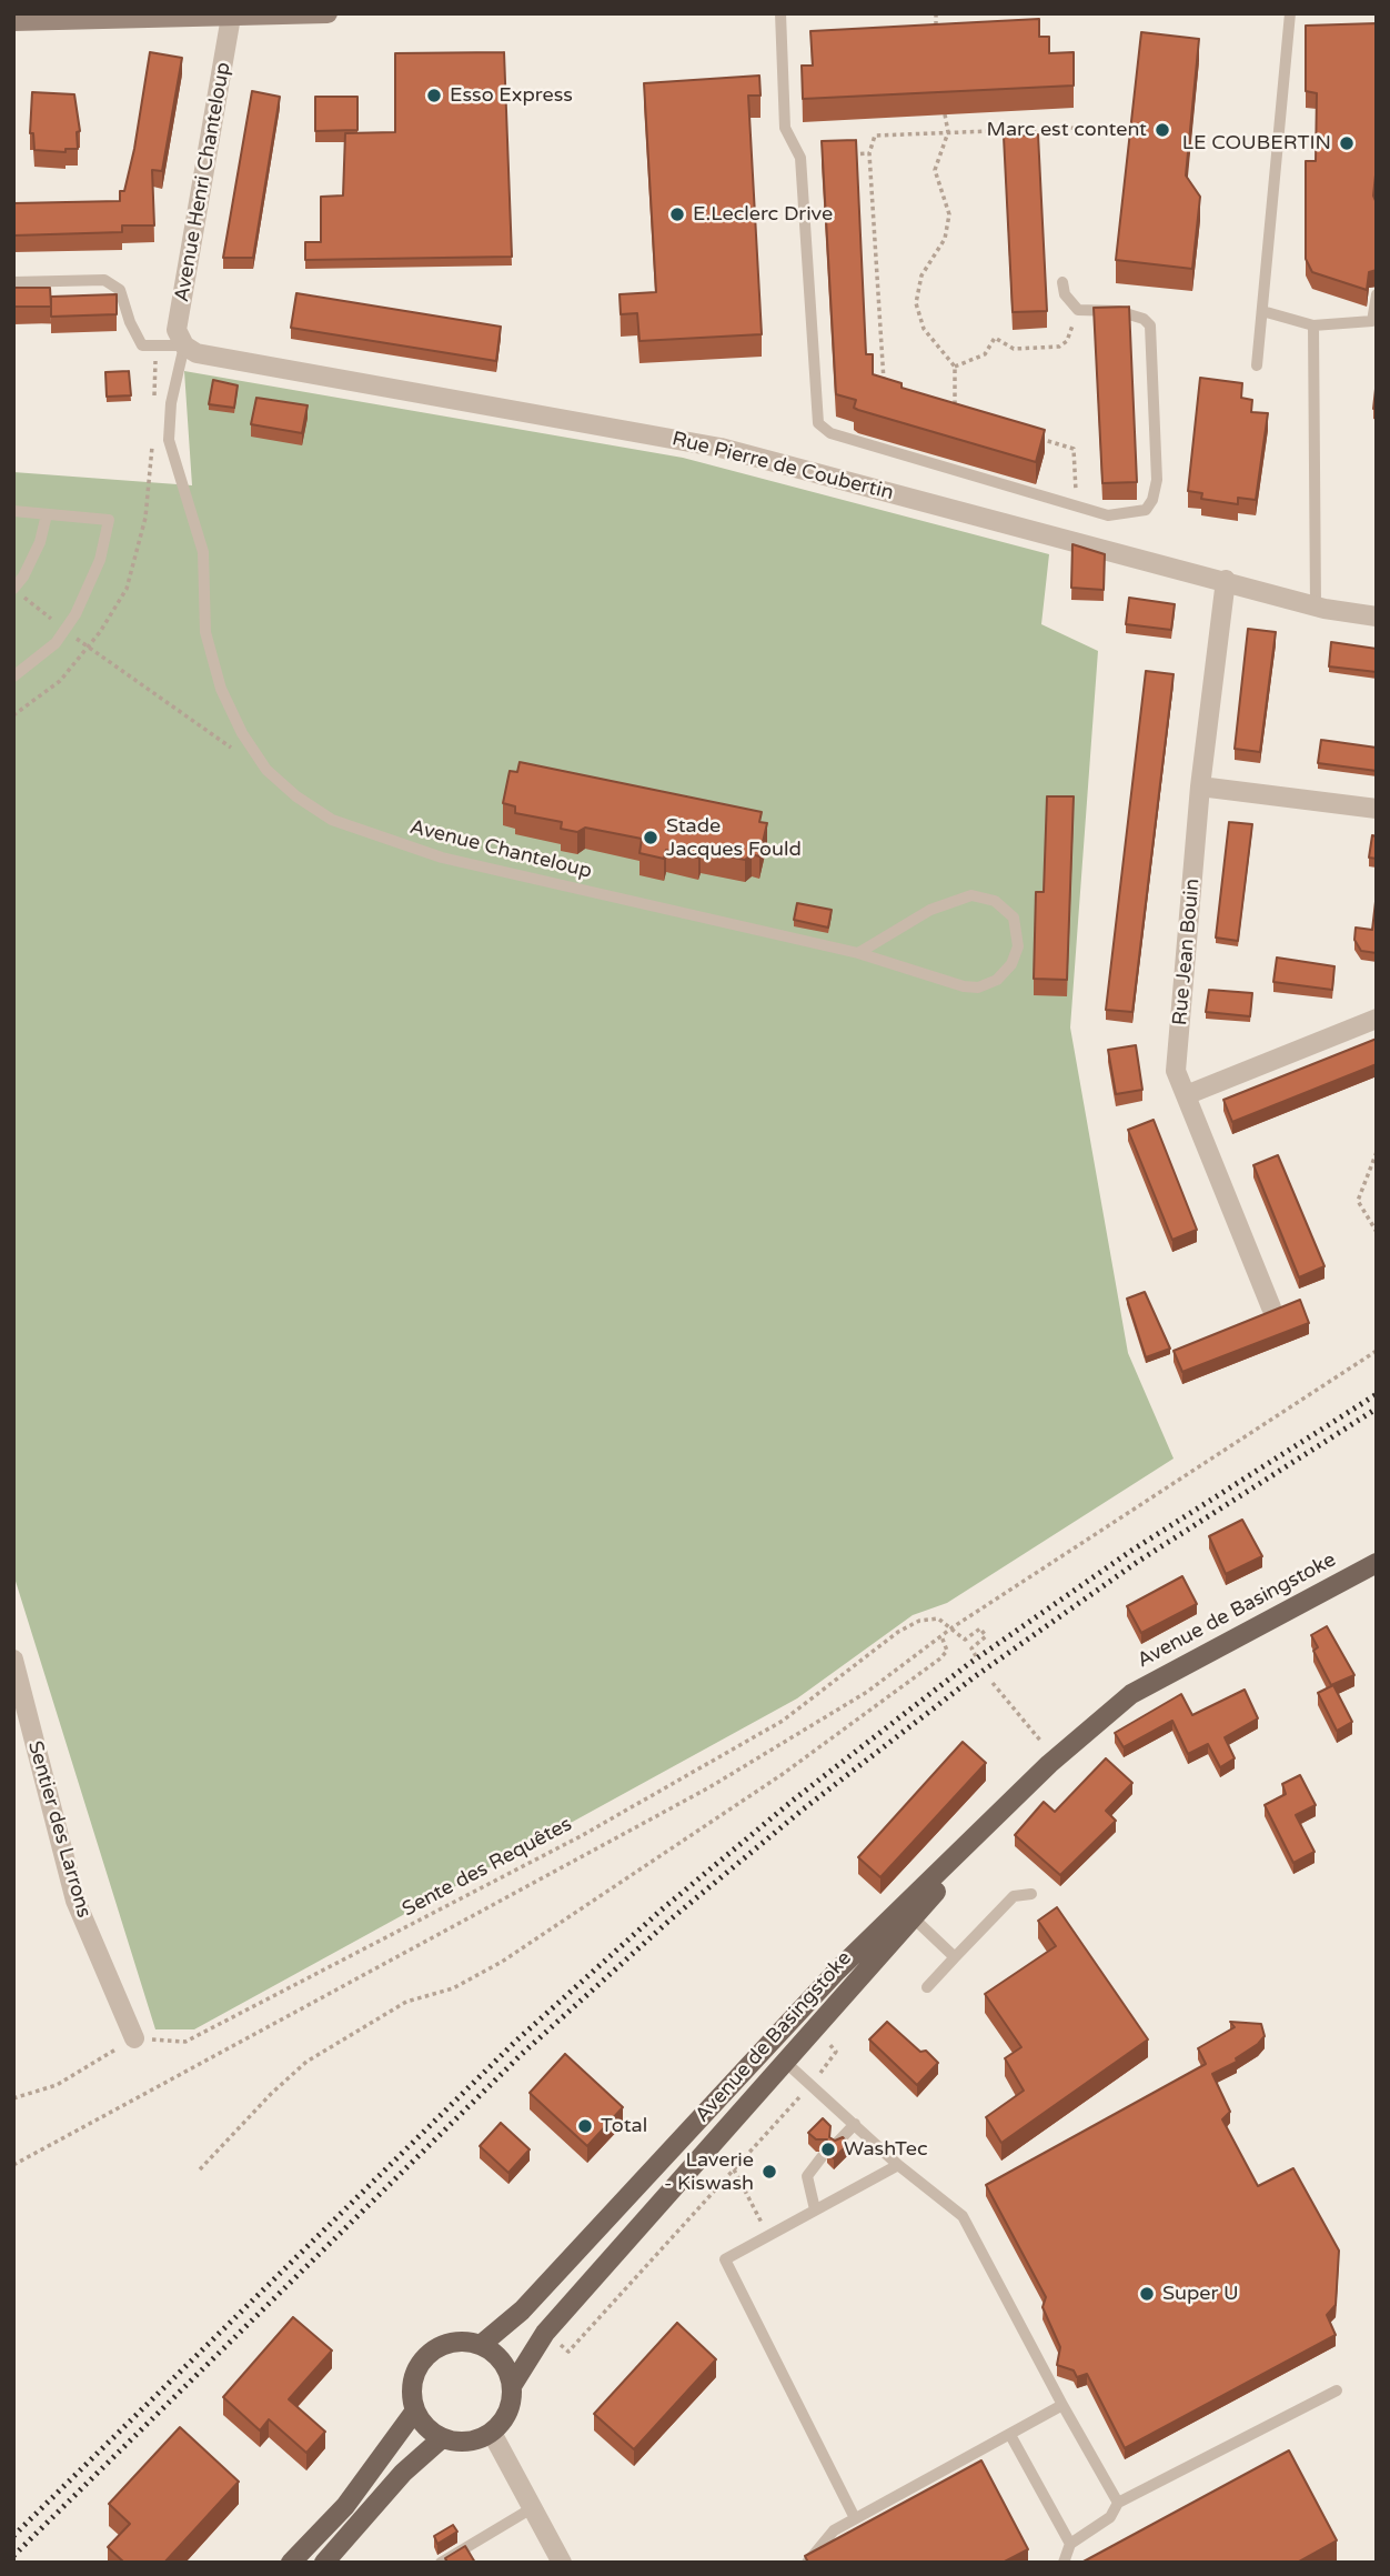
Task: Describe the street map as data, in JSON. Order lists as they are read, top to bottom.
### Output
{
  "streets": {
    "main road": ["Avenue de Basingstoke"],
    "street": [
      "Avenue Henri Chanteloup",
      "Rue Pierre de Coubertin",
      "Rue Jean Bouin",
      "Sentier des Larrons"
    ],
    "lane": ["Avenue Chanteloup"],
    "path": ["Sente des Requêtes"]
  },
  "crossings": [
    ["Avenue Henri Chanteloup", "Rue Pierre de Coubertin"],
    ["Avenue Henri Chanteloup", "Avenue Chanteloup"],
    ["Rue Pierre de Coubertin", "Avenue Chanteloup"],
    ["Rue Pierre de Coubertin", "Rue Jean Bouin"],
    ["Sentier des Larrons", "Sente des Requêtes"]
  ],
  "places": [
    "Esso Express",
    "Marc est content",
    "LE COUBERTIN",
    "E.Leclerc Drive",
    "Stade Jacques Fould",
    "Total",
    "WashTec",
    "Laverie - Kiswash",
    "Super U"
  ]
}
